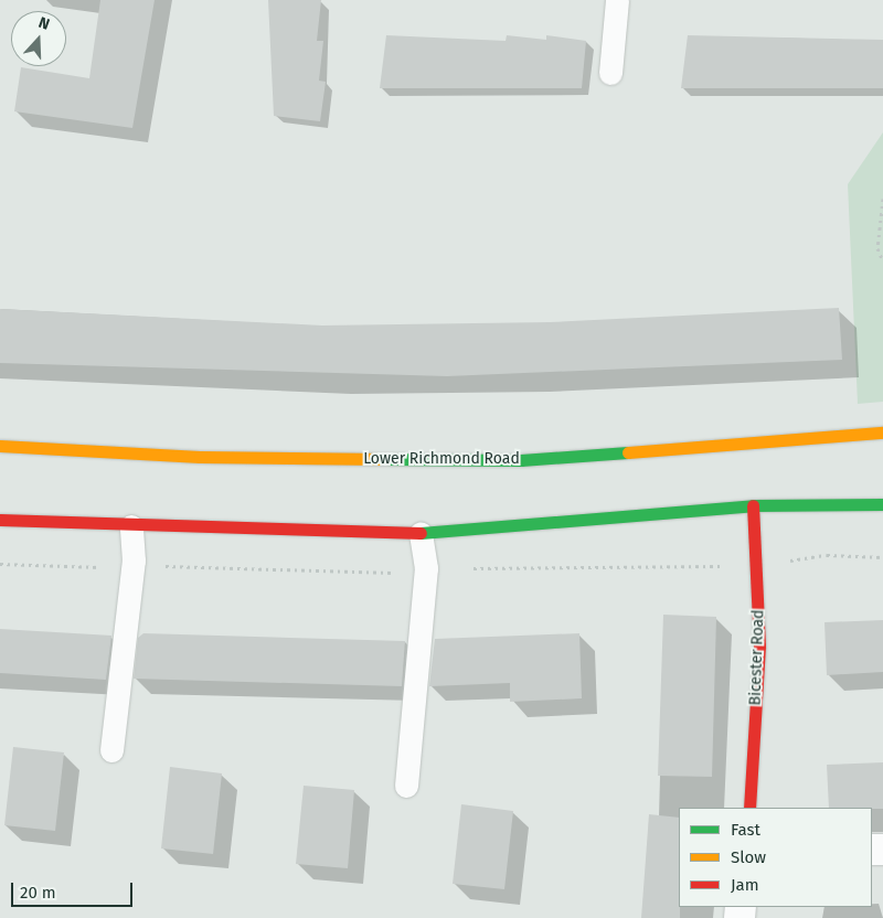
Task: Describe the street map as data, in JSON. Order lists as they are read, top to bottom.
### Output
{
  "streets": {
    "main road": ["Lower Richmond Road", "Bicester Road"]
  },
  "legend": ["Fast", "Slow", "Jam"],
  "scale_bar": "20 m",
  "north": "top"
}
